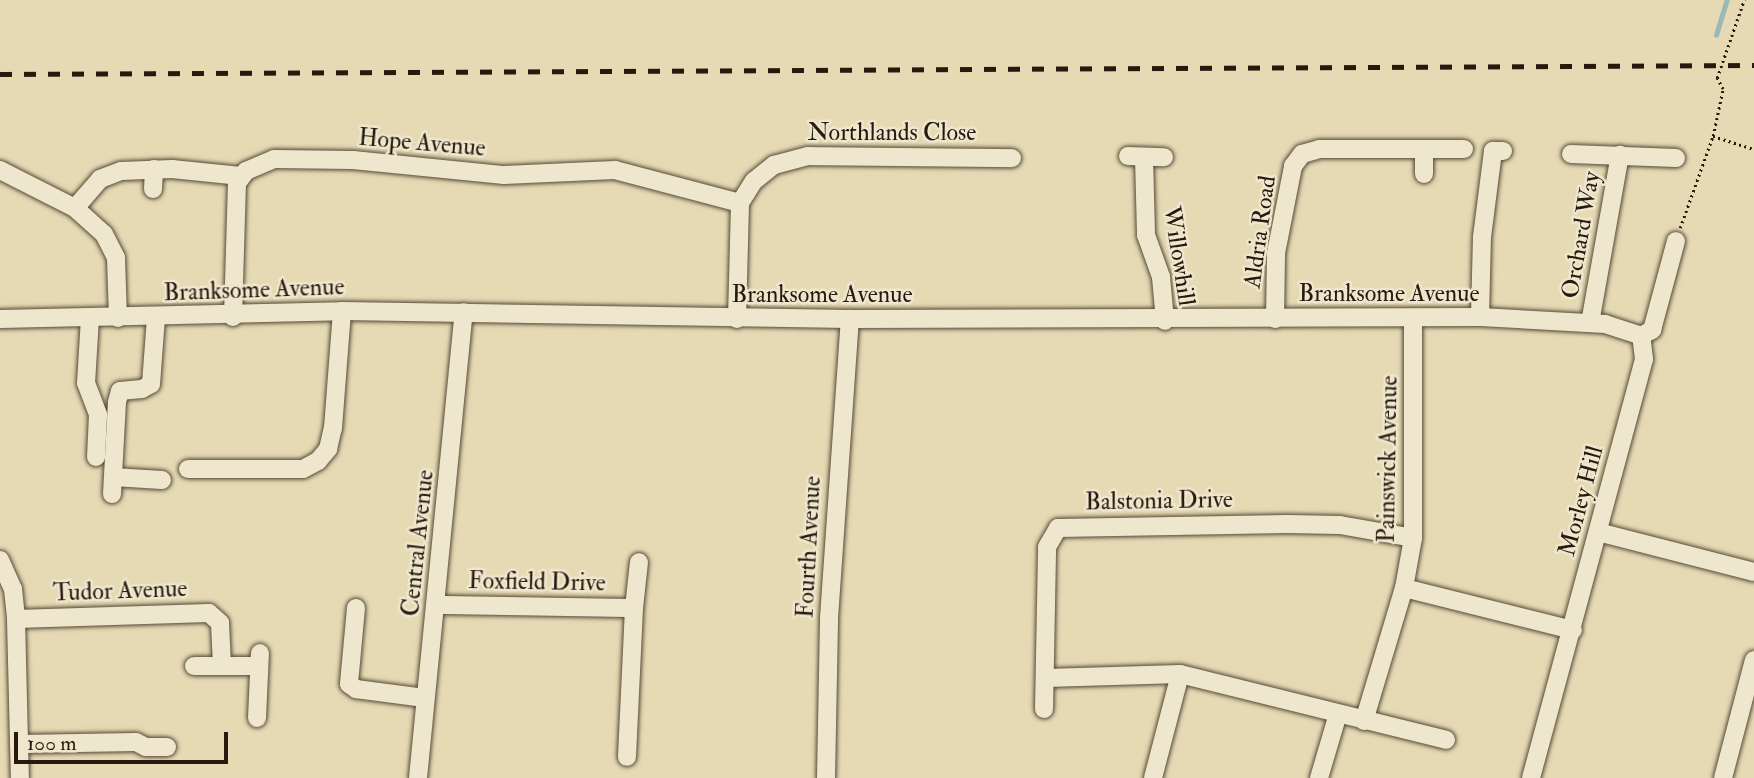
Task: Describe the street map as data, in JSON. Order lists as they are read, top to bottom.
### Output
{
  "streets": {
    "street": [
      "Northlands Close",
      "Hope Avenue",
      "Aldria Road",
      "Orchard Way",
      "Willowhill",
      "Branksome Avenue",
      "Painswick Avenue",
      "Balstonia Drive",
      "Morley Hill",
      "Central Avenue",
      "Fourth Avenue",
      "Foxfield Drive",
      "Tudor Avenue"
    ]
  },
  "crossings": [
    ["Northlands Close", "Hope Avenue"],
    ["Aldria Road", "Branksome Avenue"],
    ["Orchard Way", "Branksome Avenue"],
    ["Willowhill", "Branksome Avenue"],
    ["Branksome Avenue", "Painswick Avenue"],
    ["Branksome Avenue", "Morley Hill"],
    ["Branksome Avenue", "Central Avenue"],
    ["Branksome Avenue", "Fourth Avenue"],
    ["Painswick Avenue", "Balstonia Drive"],
    ["Central Avenue", "Foxfield Drive"]
  ],
  "scale_bar": "100 m"
}
